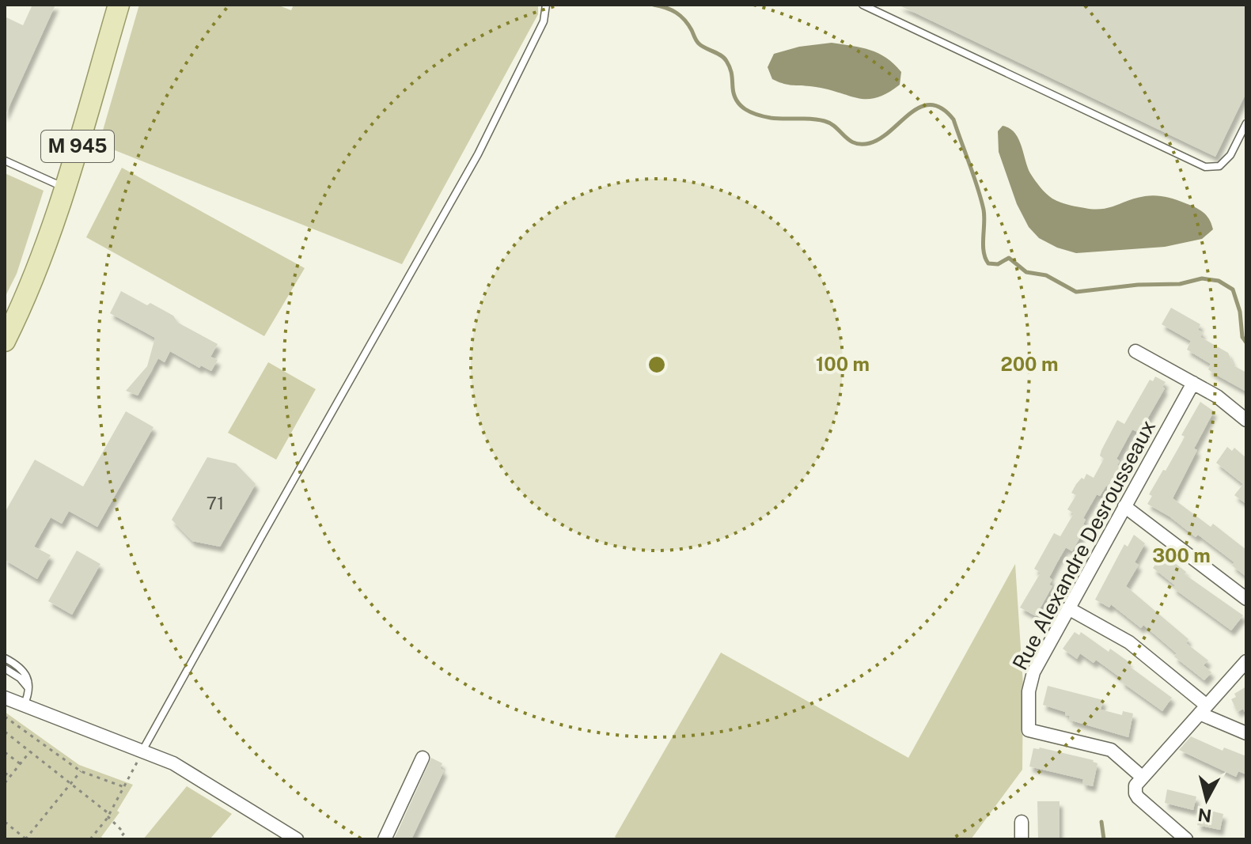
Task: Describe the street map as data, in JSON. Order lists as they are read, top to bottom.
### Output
{
  "streets": {
    "main road": ["M 945"],
    "street": ["Rue Alexandre Desrousseaux"]
  },
  "house_numbers": ["71"],
  "north": "bottom",
  "rings": ["100 m", "200 m", "300 m"]
}
